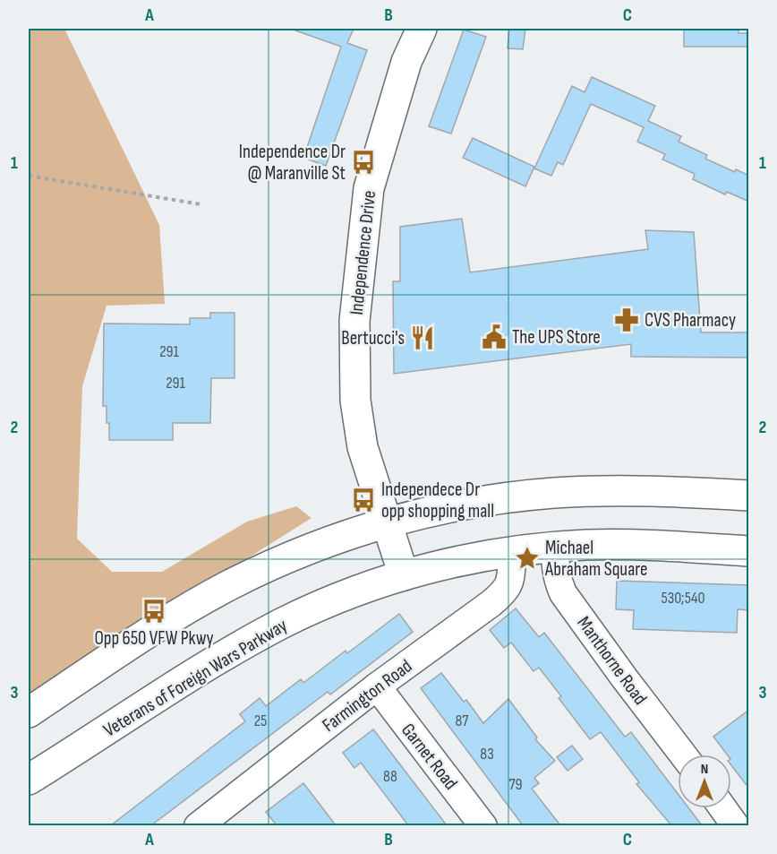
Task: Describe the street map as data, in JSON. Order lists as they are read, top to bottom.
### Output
{
  "streets": {
    "main road": ["Independence Drive", "Veterans of Foreign Wars Parkway"],
    "street": ["Manthorne Road", "Farmington Road", "Garnet Road"]
  },
  "crossings": [
    ["Independence Drive", "Veterans of Foreign Wars Parkway"],
    ["Manthorne Road", "Veterans of Foreign Wars Parkway"],
    ["Veterans of Foreign Wars Parkway", "Farmington Road"],
    ["Farmington Road", "Garnet Road"]
  ],
  "places": {
    "bus stop": ["Independence Dr @ Maranville St", "Independece Dr opp shopping mall", "Opp 650 VFW Pkwy"],
    "pharmacy": ["CVS Pharmacy"],
    "public building": ["The UPS Store"],
    "restaurant": ["Bertucci's"],
    "place": ["Michael Abraham Square"]
  },
  "house_numbers": [
    "291",
    "291",
    "530;540",
    "25",
    "87",
    "83",
    "88",
    "79"
  ],
  "north": "top",
  "grid": {
    "columns": ["A", "B", "C"],
    "rows": ["1", "2", "3"]
  }
}
